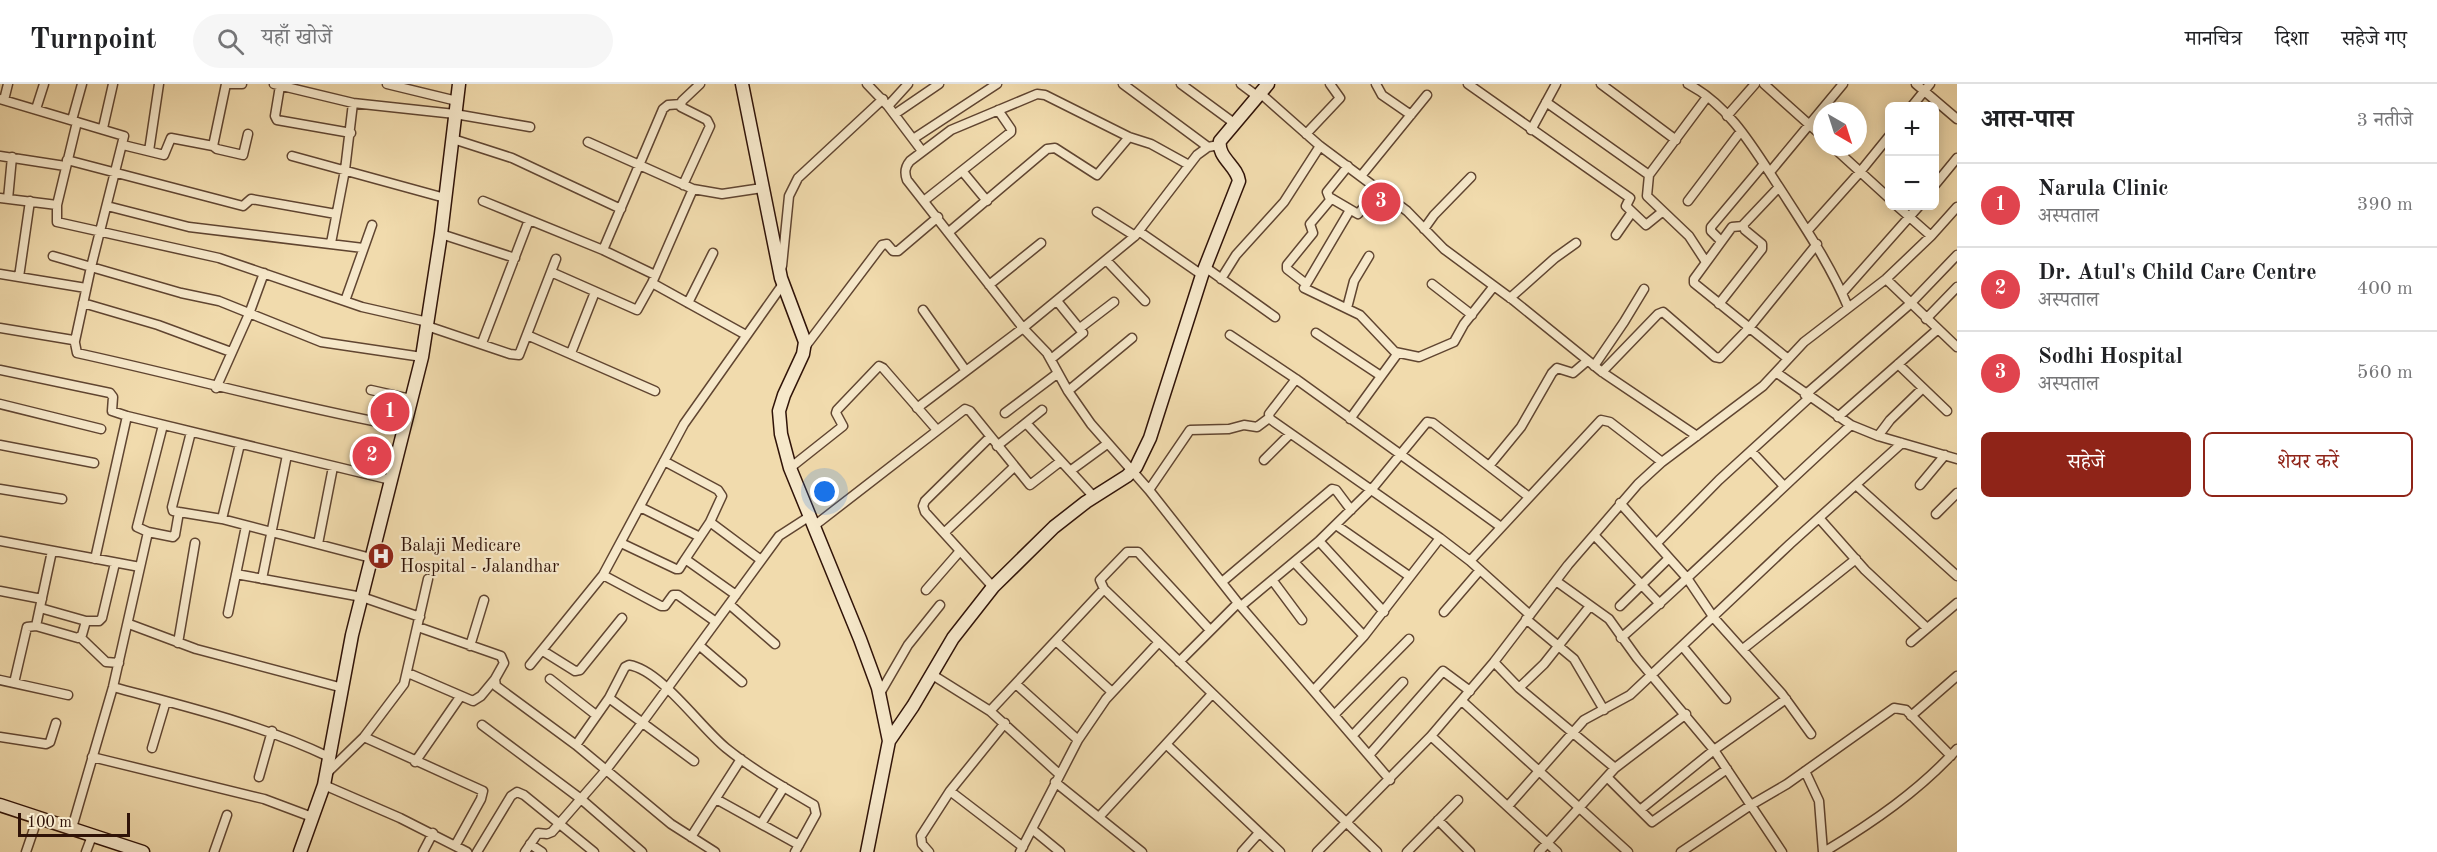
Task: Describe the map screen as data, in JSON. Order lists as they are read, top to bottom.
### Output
{
  "places": {
    "hospital": ["Balaji Medicare Hospital - Jalandhar"]
  },
  "scale_bar": "100 m",
  "north": "bottom right",
  "page": {
    "header": "Turnpoint",
    "search": "यहाँ खोजें",
    "nav": ["मानचित्र", "दिशा", "सहेजे गए"],
    "heading": ["आस-पास", "3 नतीजे"],
    "map_buttons": ["+", "−"],
    "list": [
      {
        "mark": "1",
        "name": "Narula Clinic",
        "note": "अस्पताल",
        "value": "390 m"
      },
      {
        "mark": "2",
        "name": "Dr. Atul's Child Care Centre",
        "note": "अस्पताल",
        "value": "400 m"
      },
      {
        "mark": "3",
        "name": "Sodhi Hospital",
        "note": "अस्पताल",
        "value": "560 m"
      }
    ],
    "pins": ["3", "1", "2"],
    "buttons": ["सहेजें", "शेयर करें"],
    "scale": "100 m"
  }
}
